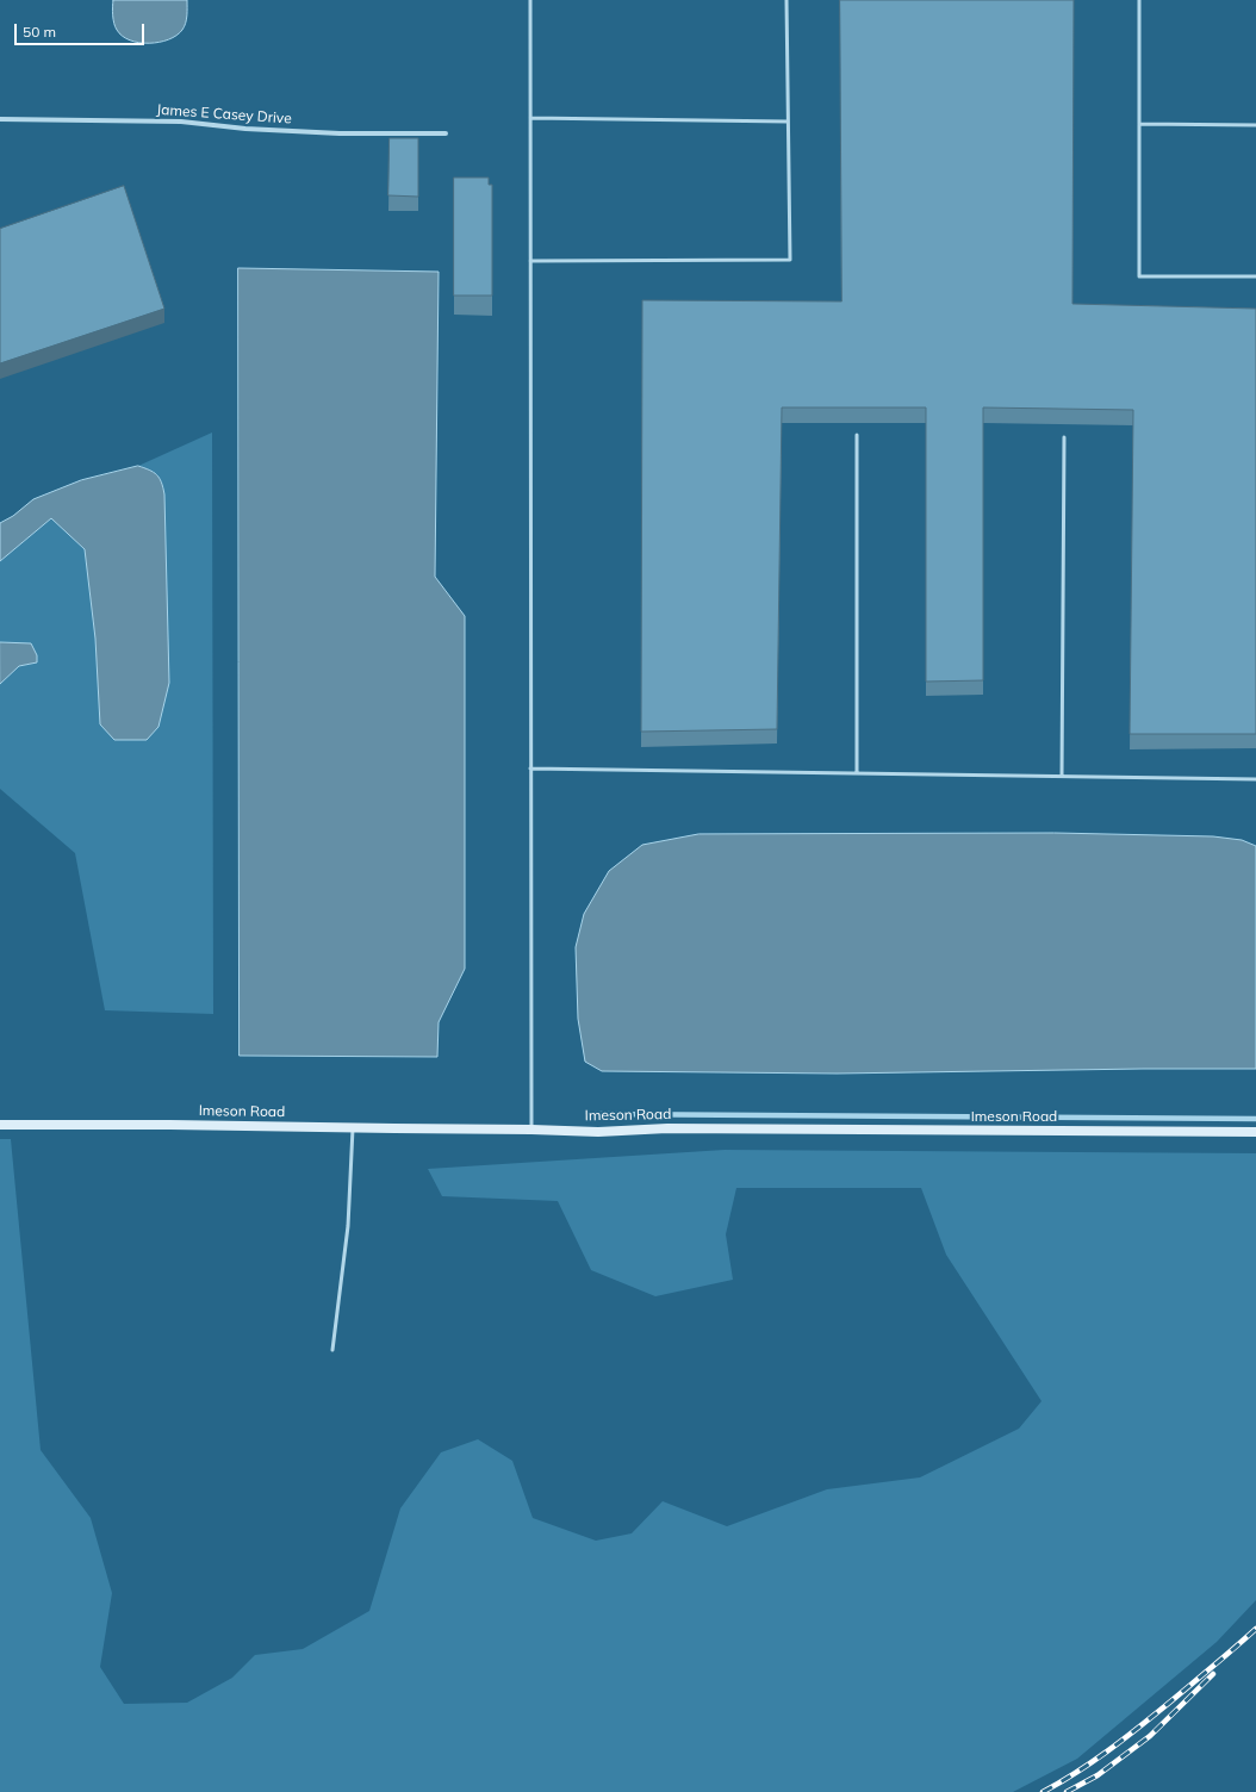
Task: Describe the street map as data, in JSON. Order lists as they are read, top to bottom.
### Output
{
  "streets": {
    "street": ["James E Casey Drive", "Imeson Road"]
  },
  "scale_bar": "50 m"
}
